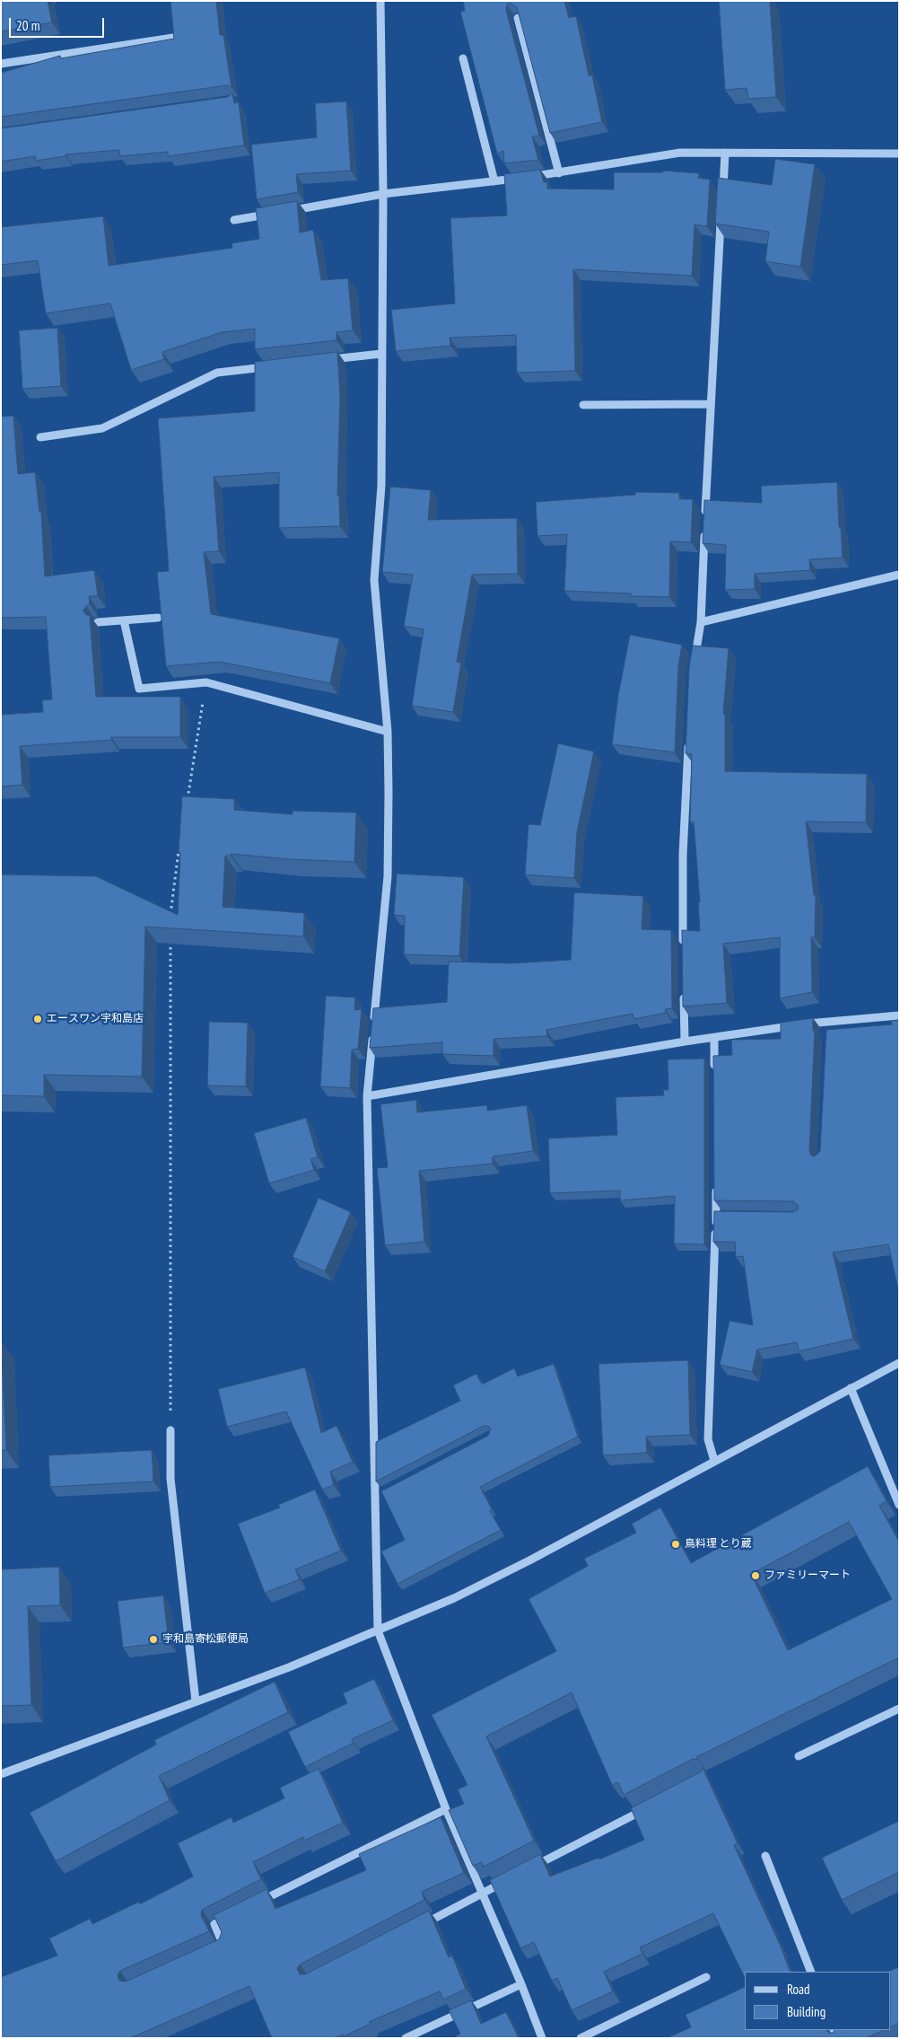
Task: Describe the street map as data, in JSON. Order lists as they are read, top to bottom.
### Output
{
  "places": [
    "エースワン宇和島店",
    "鳥料理 とり蔵",
    "ファミリーマート",
    "宇和島寄松郵便局"
  ],
  "legend": ["Road", "Building"],
  "scale_bar": "20 m"
}
